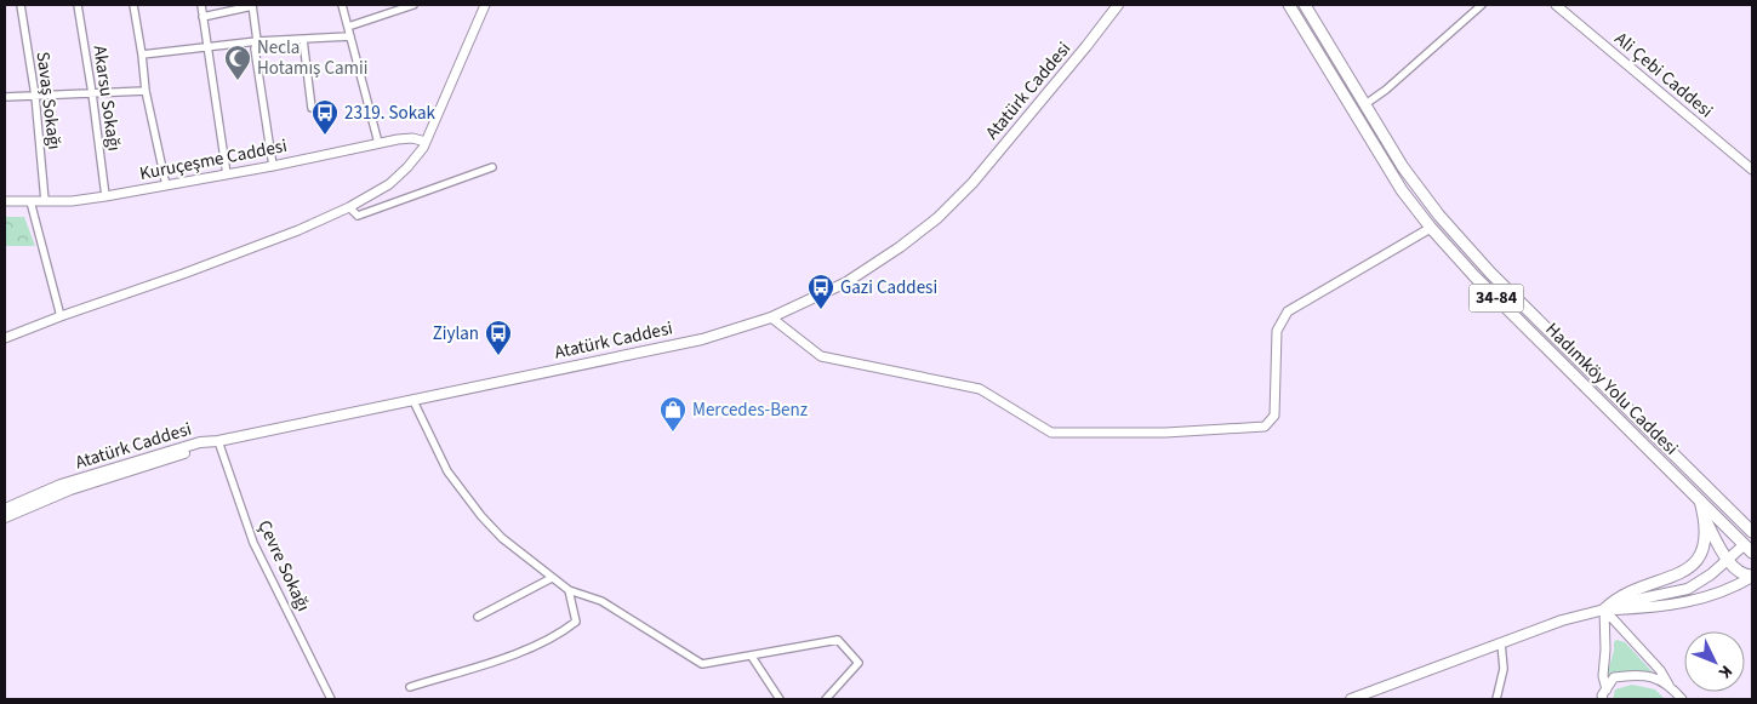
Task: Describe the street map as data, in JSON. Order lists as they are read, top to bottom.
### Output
{
  "streets": {
    "main road": ["Atatürk Caddesi", "34-84", "Hadımköy Yolu Caddesi"],
    "street": [
      "Ali Çebi Caddesi",
      "Akarsu Sokağı",
      "Savaş Sokağı",
      "Kuruçeşme Caddesi",
      "Çevre Sokağı"
    ]
  },
  "crossings": [
    ["Atatürk Caddesi", "Çevre Sokağı"],
    ["Akarsu Sokağı", "Kuruçeşme Caddesi"],
    ["Savaş Sokağı", "Kuruçeşme Caddesi"]
  ],
  "places": {
    "mosque": ["Necla Hotamış Camii"],
    "bus stop": ["2319. Sokak", "Gazi Caddesi", "Ziylan"],
    "shop": ["Mercedes-Benz"]
  },
  "north": "bottom right"
}
